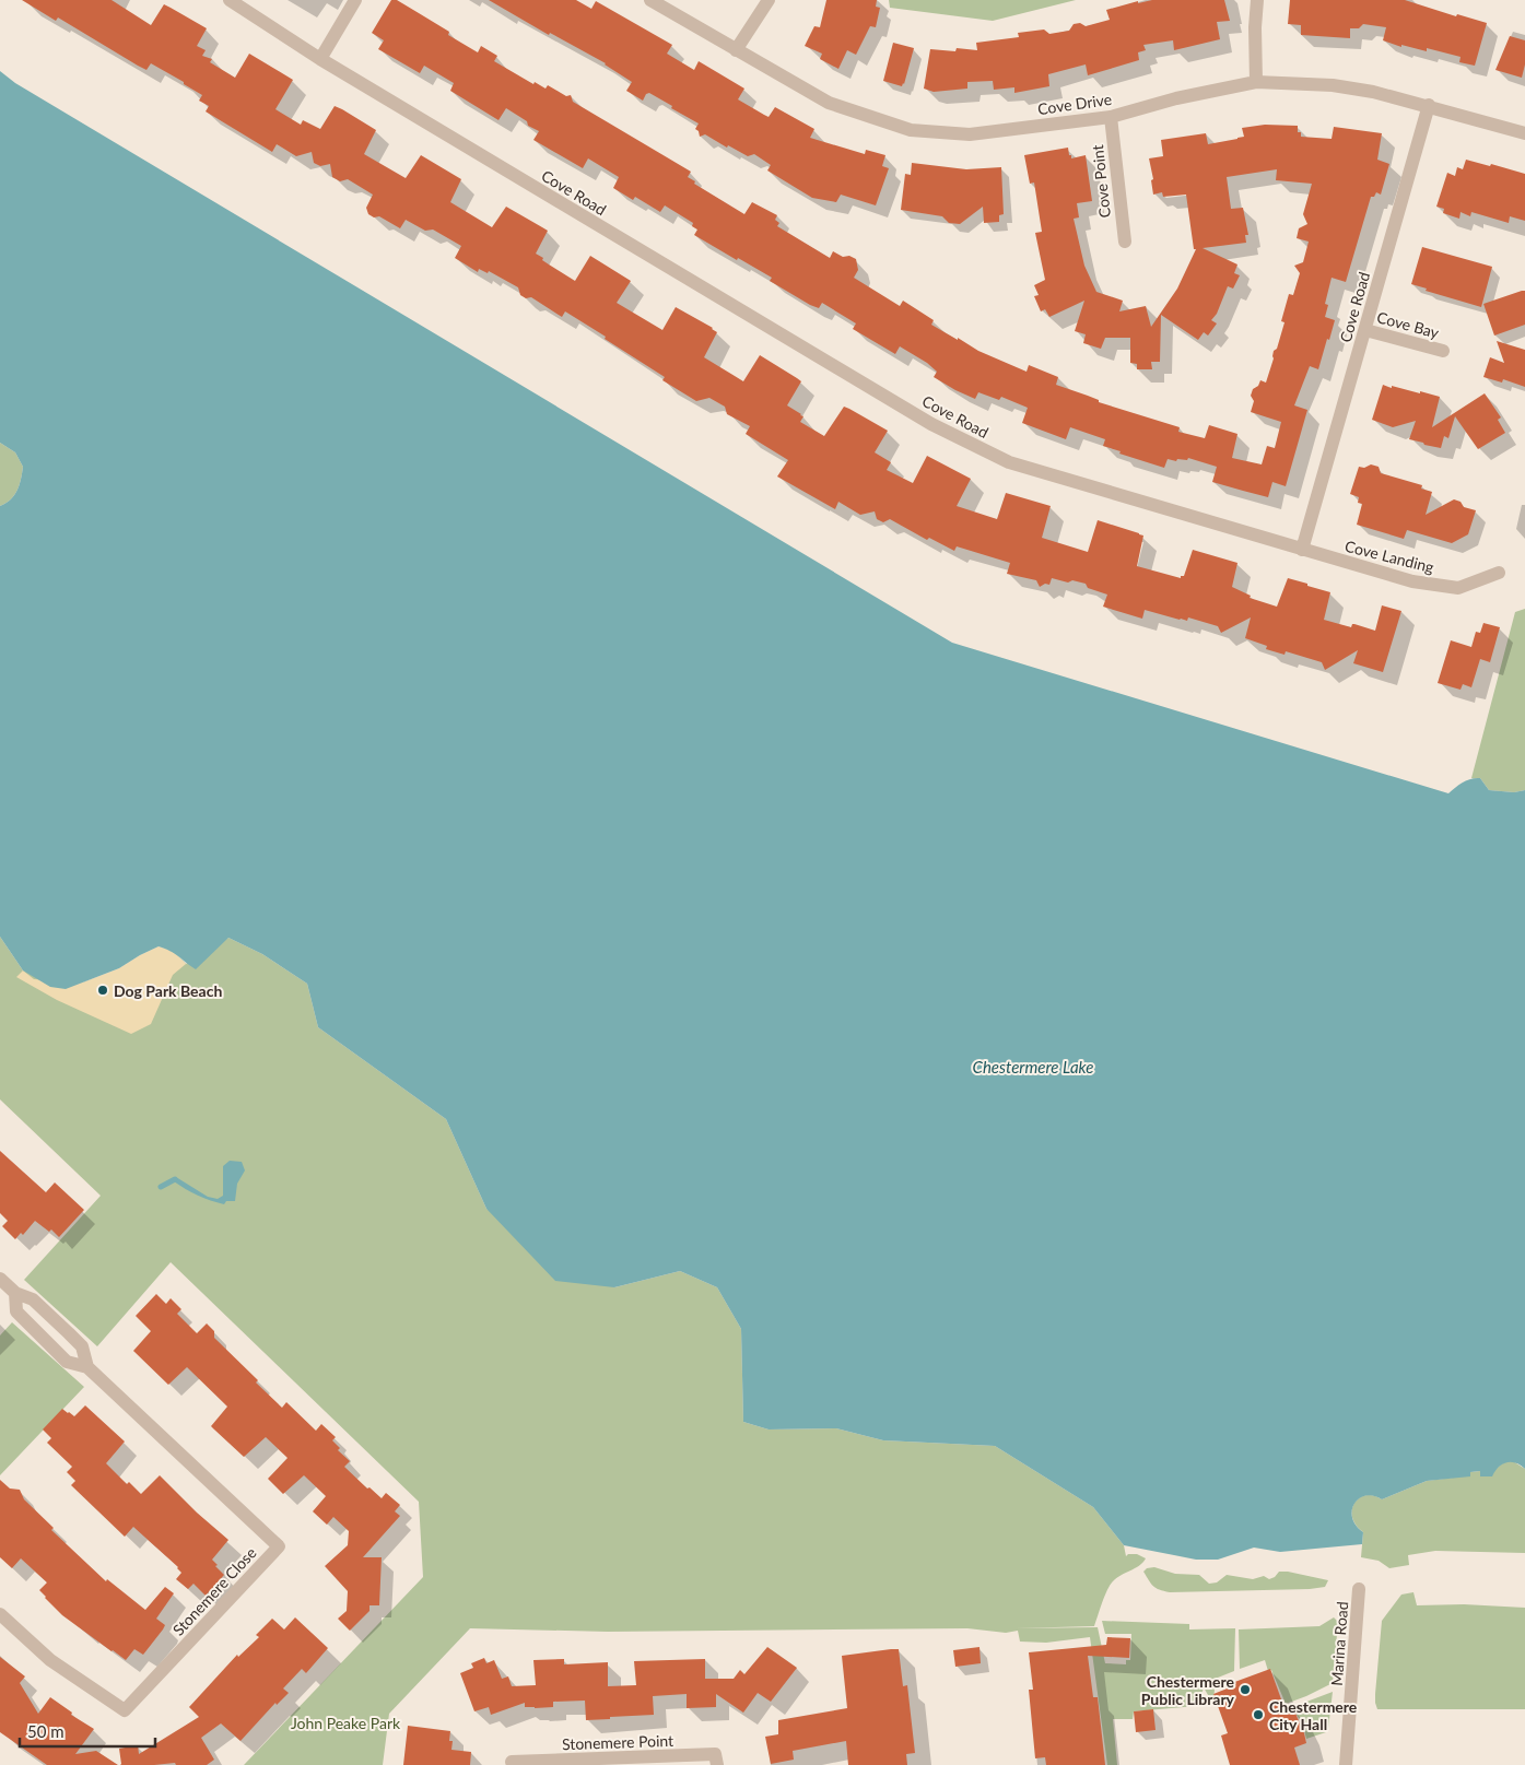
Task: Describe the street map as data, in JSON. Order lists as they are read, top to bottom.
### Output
{
  "streets": {
    "street": [
      "Cove Drive",
      "Cove Point",
      "Cove Road",
      "Cove Bay",
      "Cove Landing",
      "Stonemere Close",
      "Marina Road",
      "Stonemere Point"
    ]
  },
  "crossings": [
    ["Cove Drive", "Cove Point"],
    ["Cove Drive", "Cove Road"],
    ["Cove Road", "Cove Bay"],
    ["Cove Road", "Cove Landing"]
  ],
  "water": ["Chestermere Lake"],
  "parks": ["John Peake Park"],
  "places": ["Dog Park Beach", "Chestermere Public Library", "Chestermere City Hall"],
  "scale_bar": "50 m"
}
